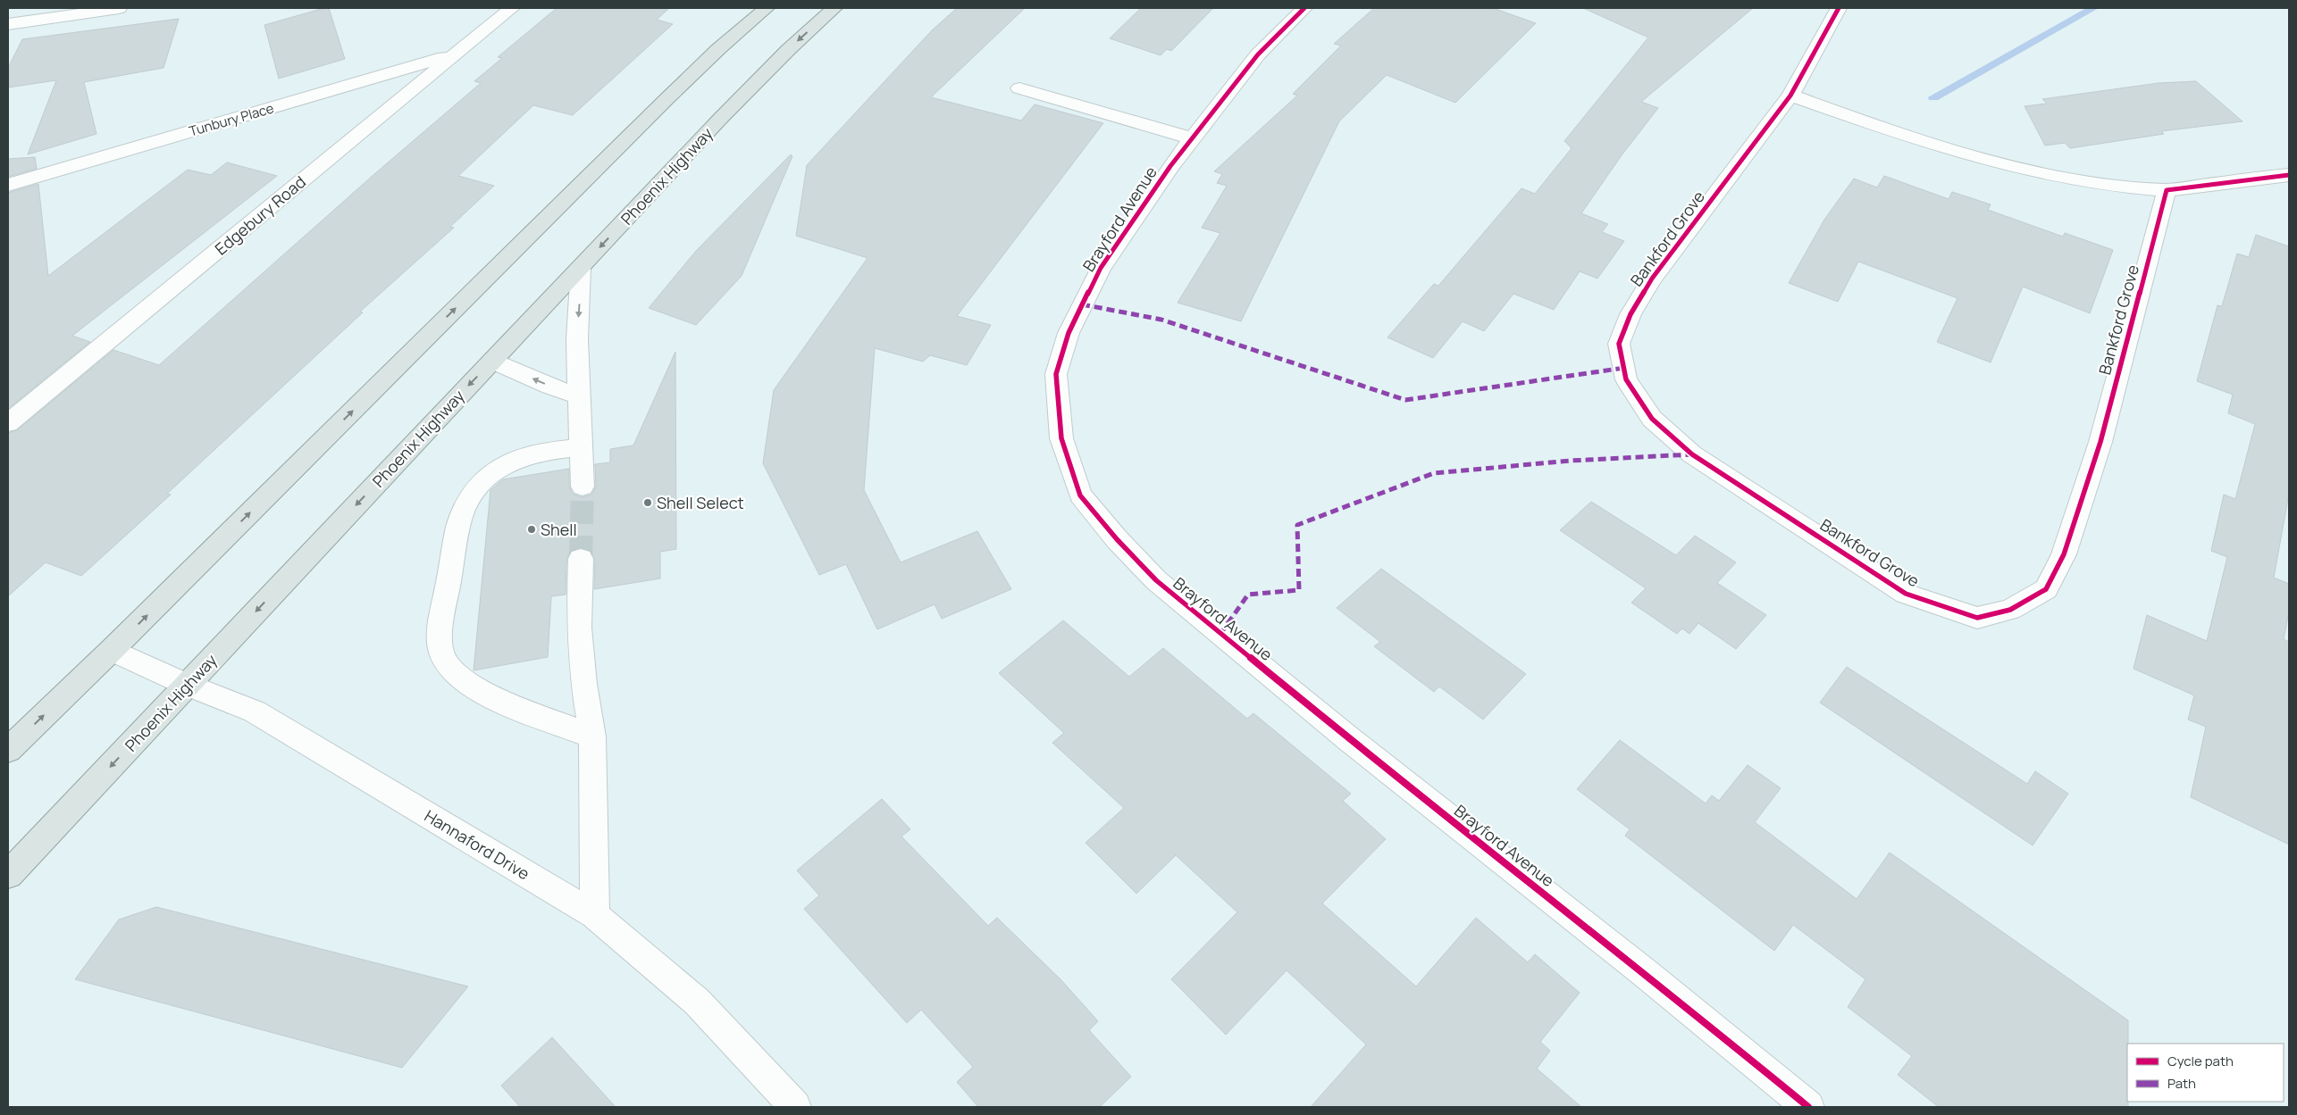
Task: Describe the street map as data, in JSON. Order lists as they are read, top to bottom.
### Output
{
  "streets": {
    "main road": ["Phoenix Highway"],
    "street": [
      "Tunbury Place",
      "Edgebury Road",
      "Brayford Avenue",
      "Bankford Grove",
      "Hannaford Drive"
    ]
  },
  "crossings": [
    ["Tunbury Place", "Edgebury Road"],
    ["Phoenix Highway", "Hannaford Drive"]
  ],
  "places": ["Shell Select", "Shell"],
  "legend": ["Cycle path", "Path"]
}
